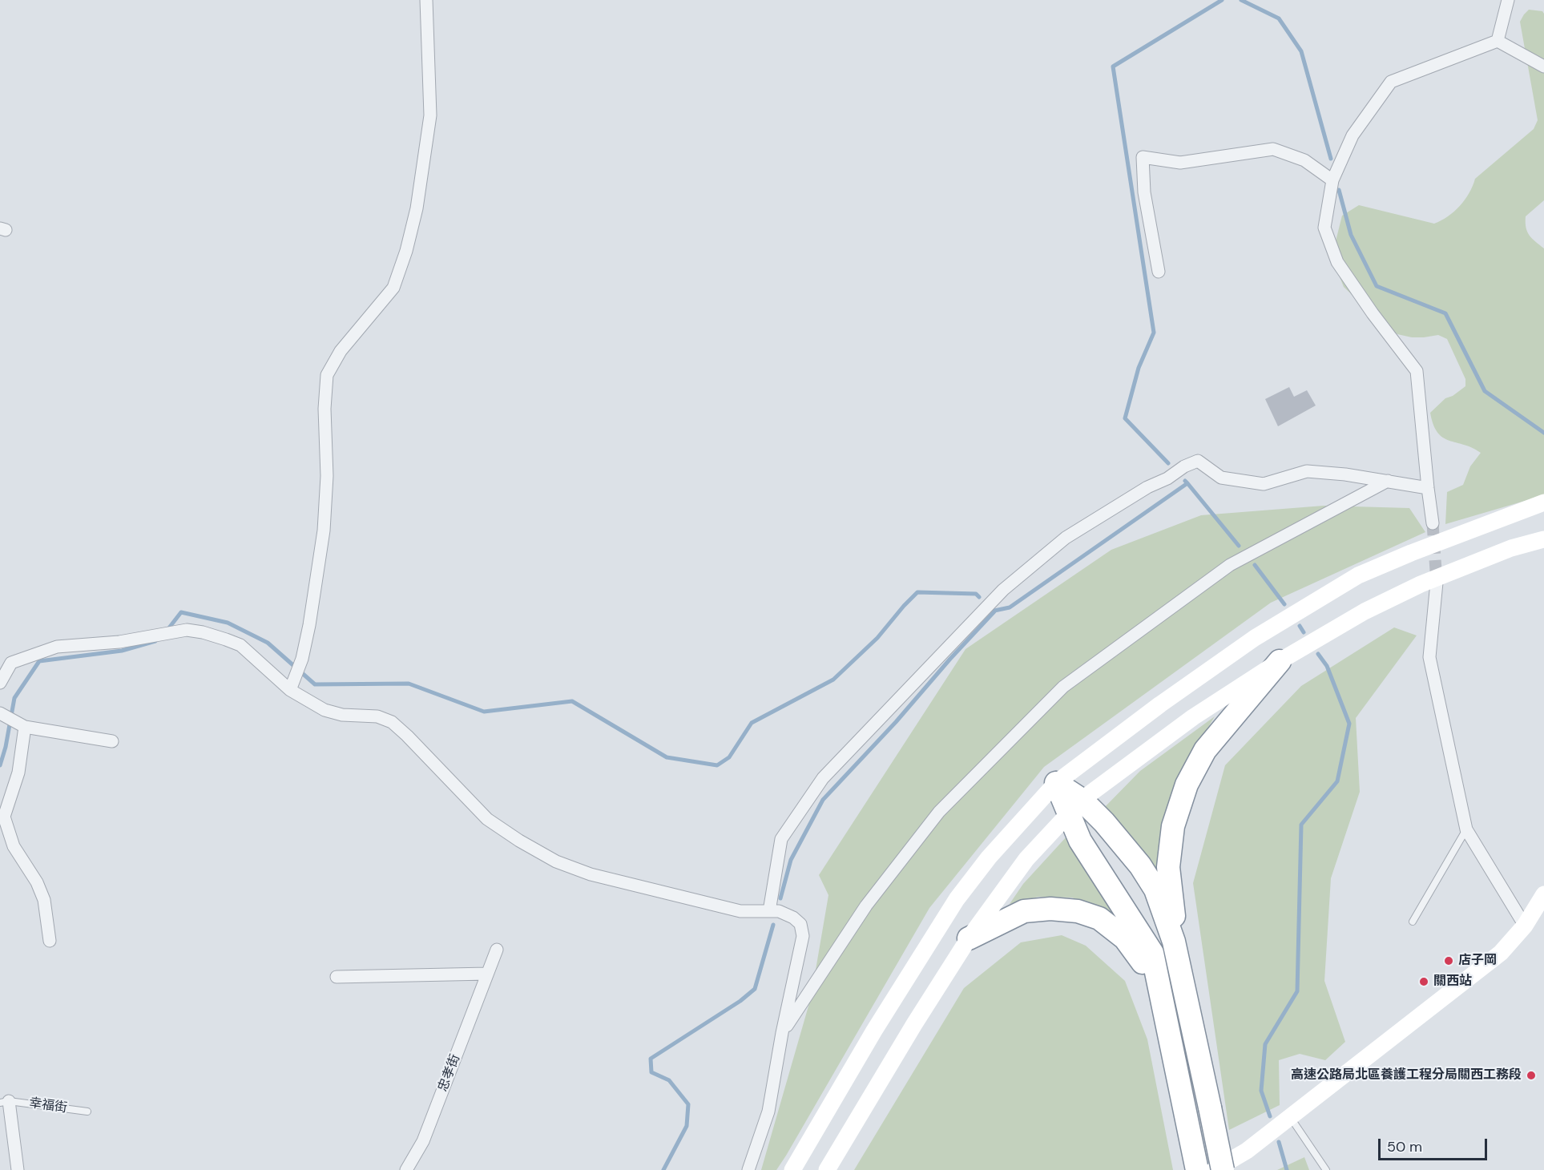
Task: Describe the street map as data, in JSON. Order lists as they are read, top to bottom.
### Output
{
  "streets": {
    "street": ["忠孝街", "幸福街"]
  },
  "places": ["店子岡", "關西站", "高速公路局北區養護工程分局關西工務段"],
  "scale_bar": "50 m"
}
